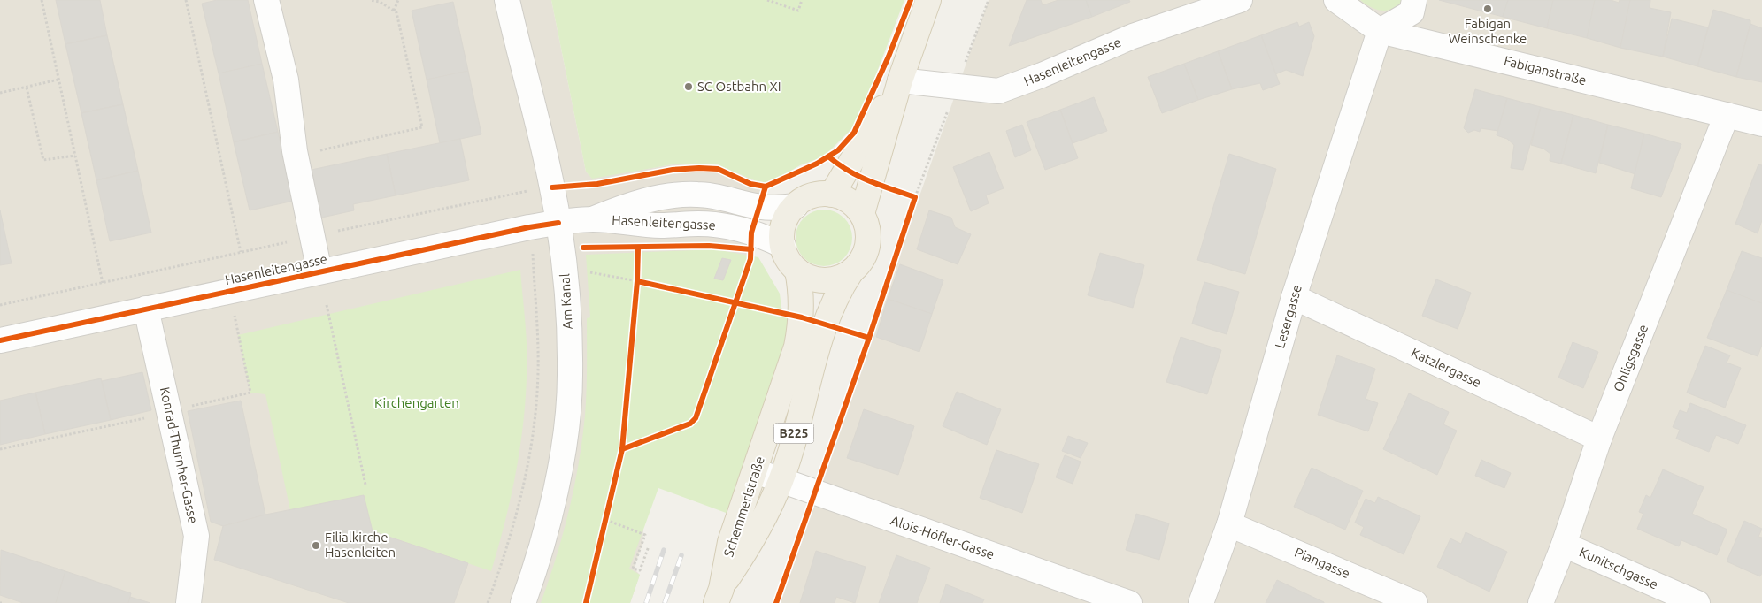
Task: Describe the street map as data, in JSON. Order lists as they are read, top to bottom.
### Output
{
  "streets": {
    "main road": ["B225", "Schemmerlstraße"],
    "street": [
      "Hasenleitengasse",
      "Fabiganstraße",
      "Am Kanal",
      "Lesergasse",
      "Ohligsgasse",
      "Katzlergasse",
      "Konrad-Thurnher-Gasse",
      "Alois-Höfler-Gasse",
      "Piangasse",
      "Kunitschgasse"
    ]
  },
  "crossings": [
    ["Hasenleitengasse", "Am Kanal"],
    ["Hasenleitengasse", "B225"],
    ["Hasenleitengasse", "Konrad-Thurnher-Gasse"],
    ["Hasenleitengasse", "Schemmerlstraße"],
    ["Fabiganstraße", "Lesergasse"],
    ["Fabiganstraße", "Ohligsgasse"],
    ["Lesergasse", "Katzlergasse"],
    ["Lesergasse", "Piangasse"],
    ["Ohligsgasse", "Katzlergasse"],
    ["Ohligsgasse", "Kunitschgasse"],
    ["B225", "Schemmerlstraße"],
    ["Schemmerlstraße", "Alois-Höfler-Gasse"]
  ],
  "parks": ["Kirchengarten"],
  "places": ["Fabigan Weinschenke", "SC Ostbahn XI", "Filialkirche Hasenleiten"]
}
